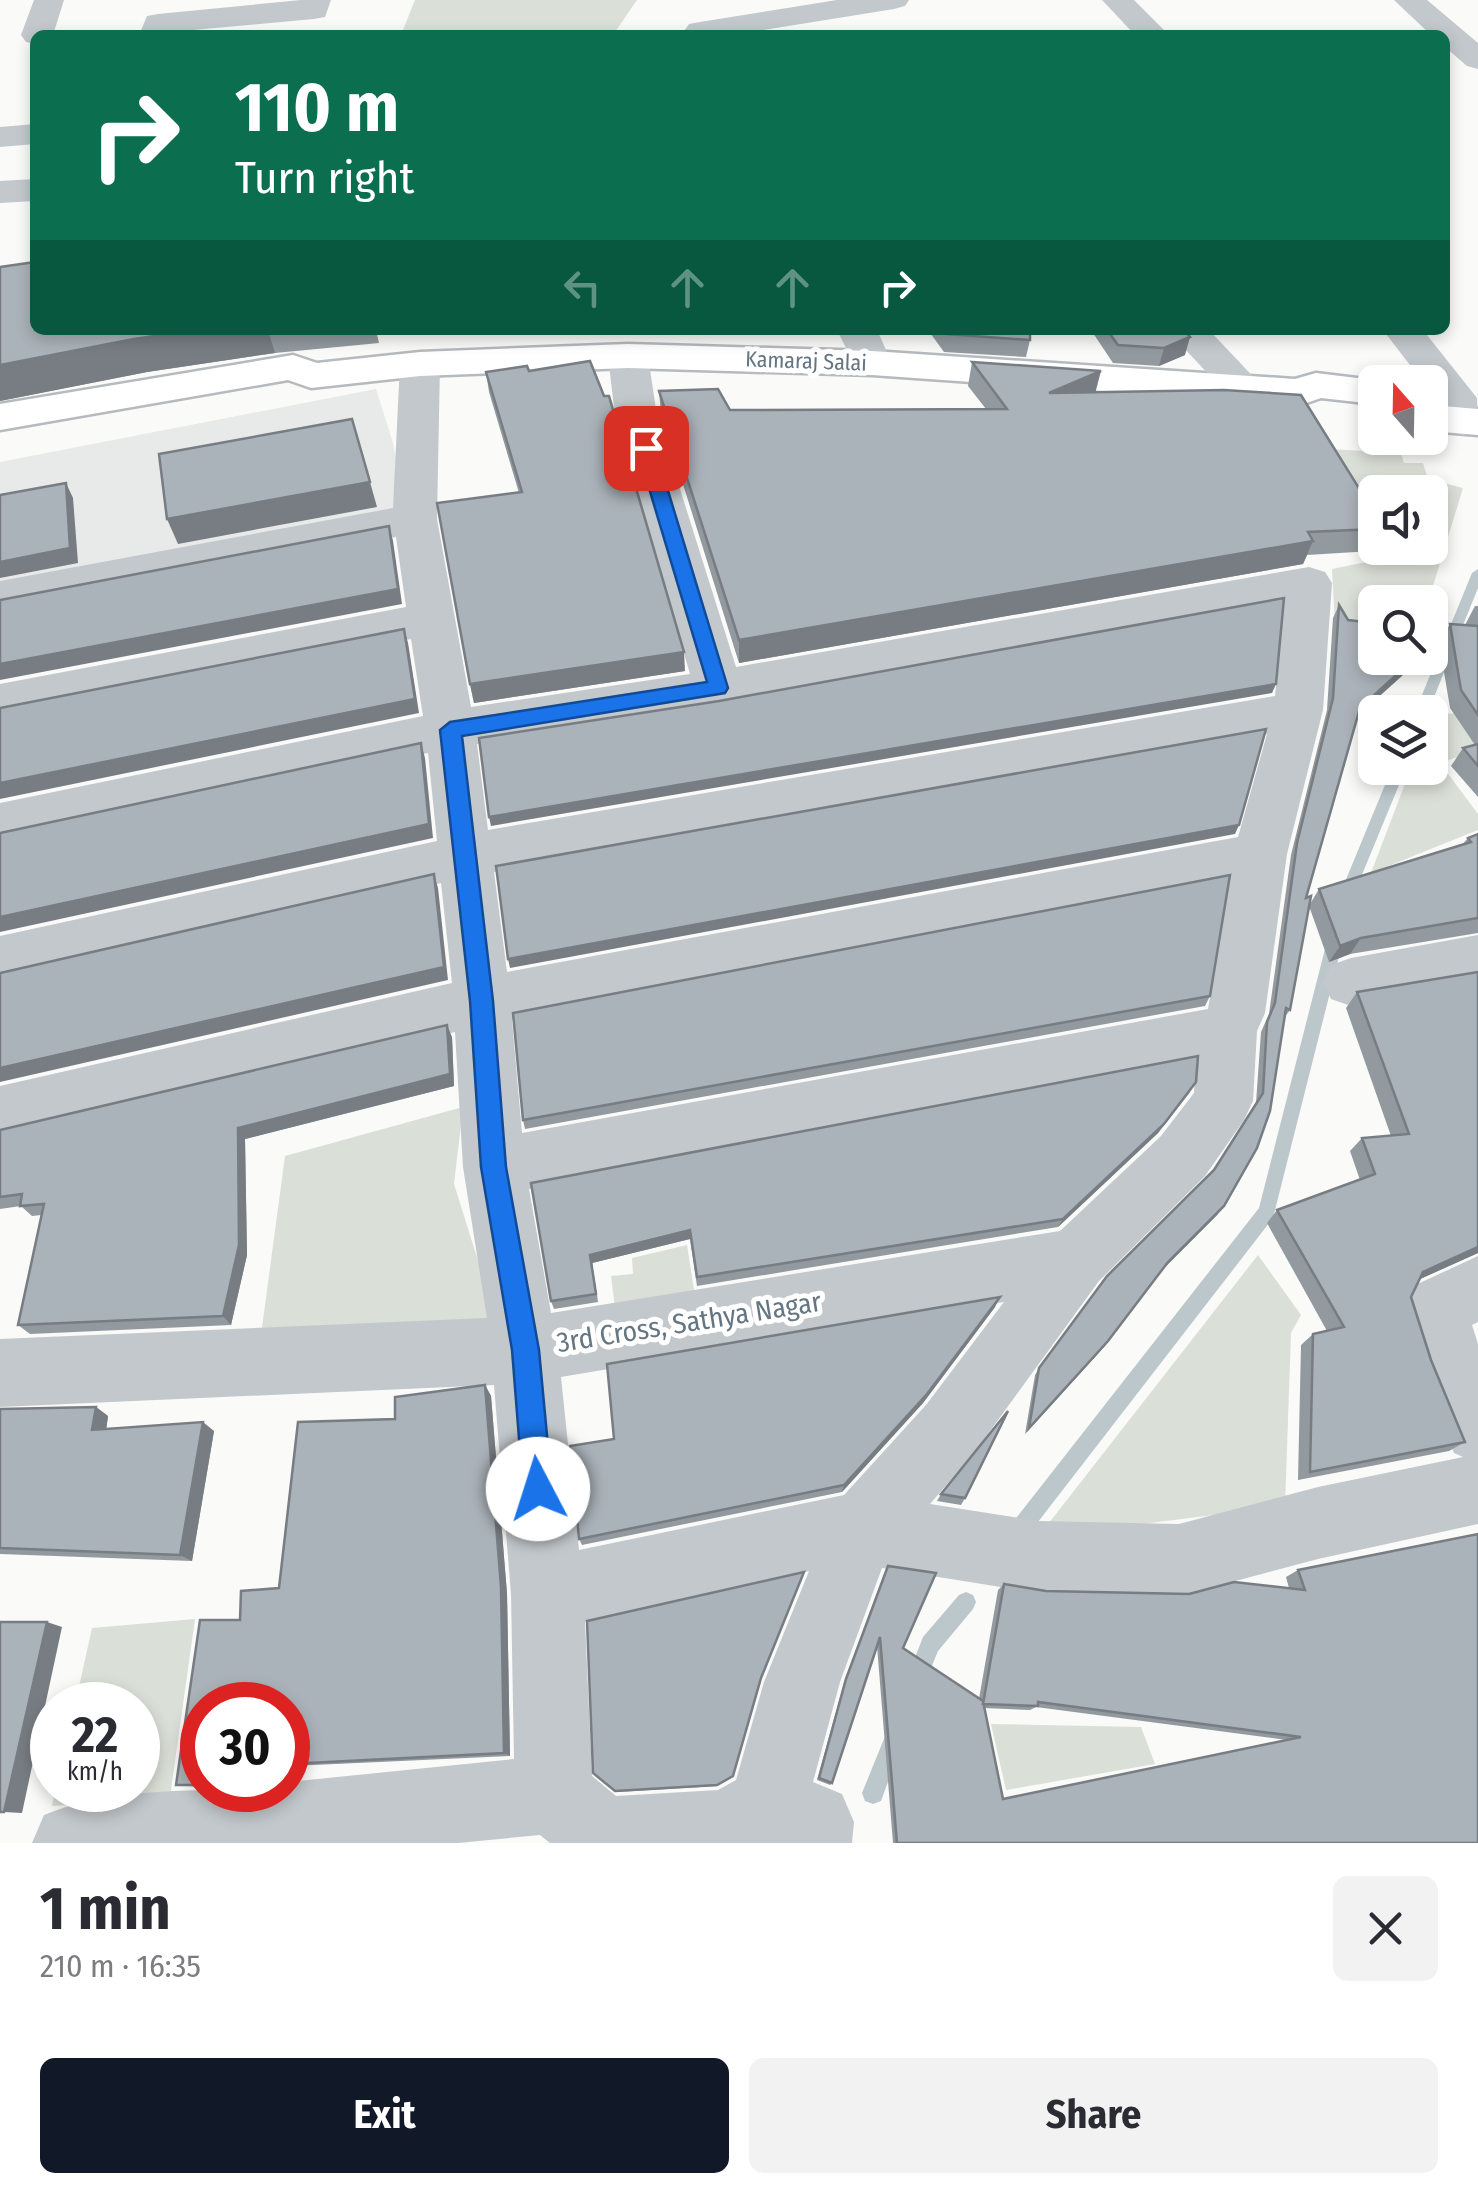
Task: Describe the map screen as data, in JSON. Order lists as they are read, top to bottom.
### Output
{
  "streets": {
    "main road": ["Kamaraj Salai"],
    "street": ["3rd Cross, Sathya Nagar"]
  },
  "north": "top",
  "page": {
    "turn": ["110 m", "Turn right"],
    "speed": "22 km/h",
    "limit": "30",
    "heading": ["1 min", "210 m · 16:35"],
    "buttons": ["Exit", "Share"]
  }
}
